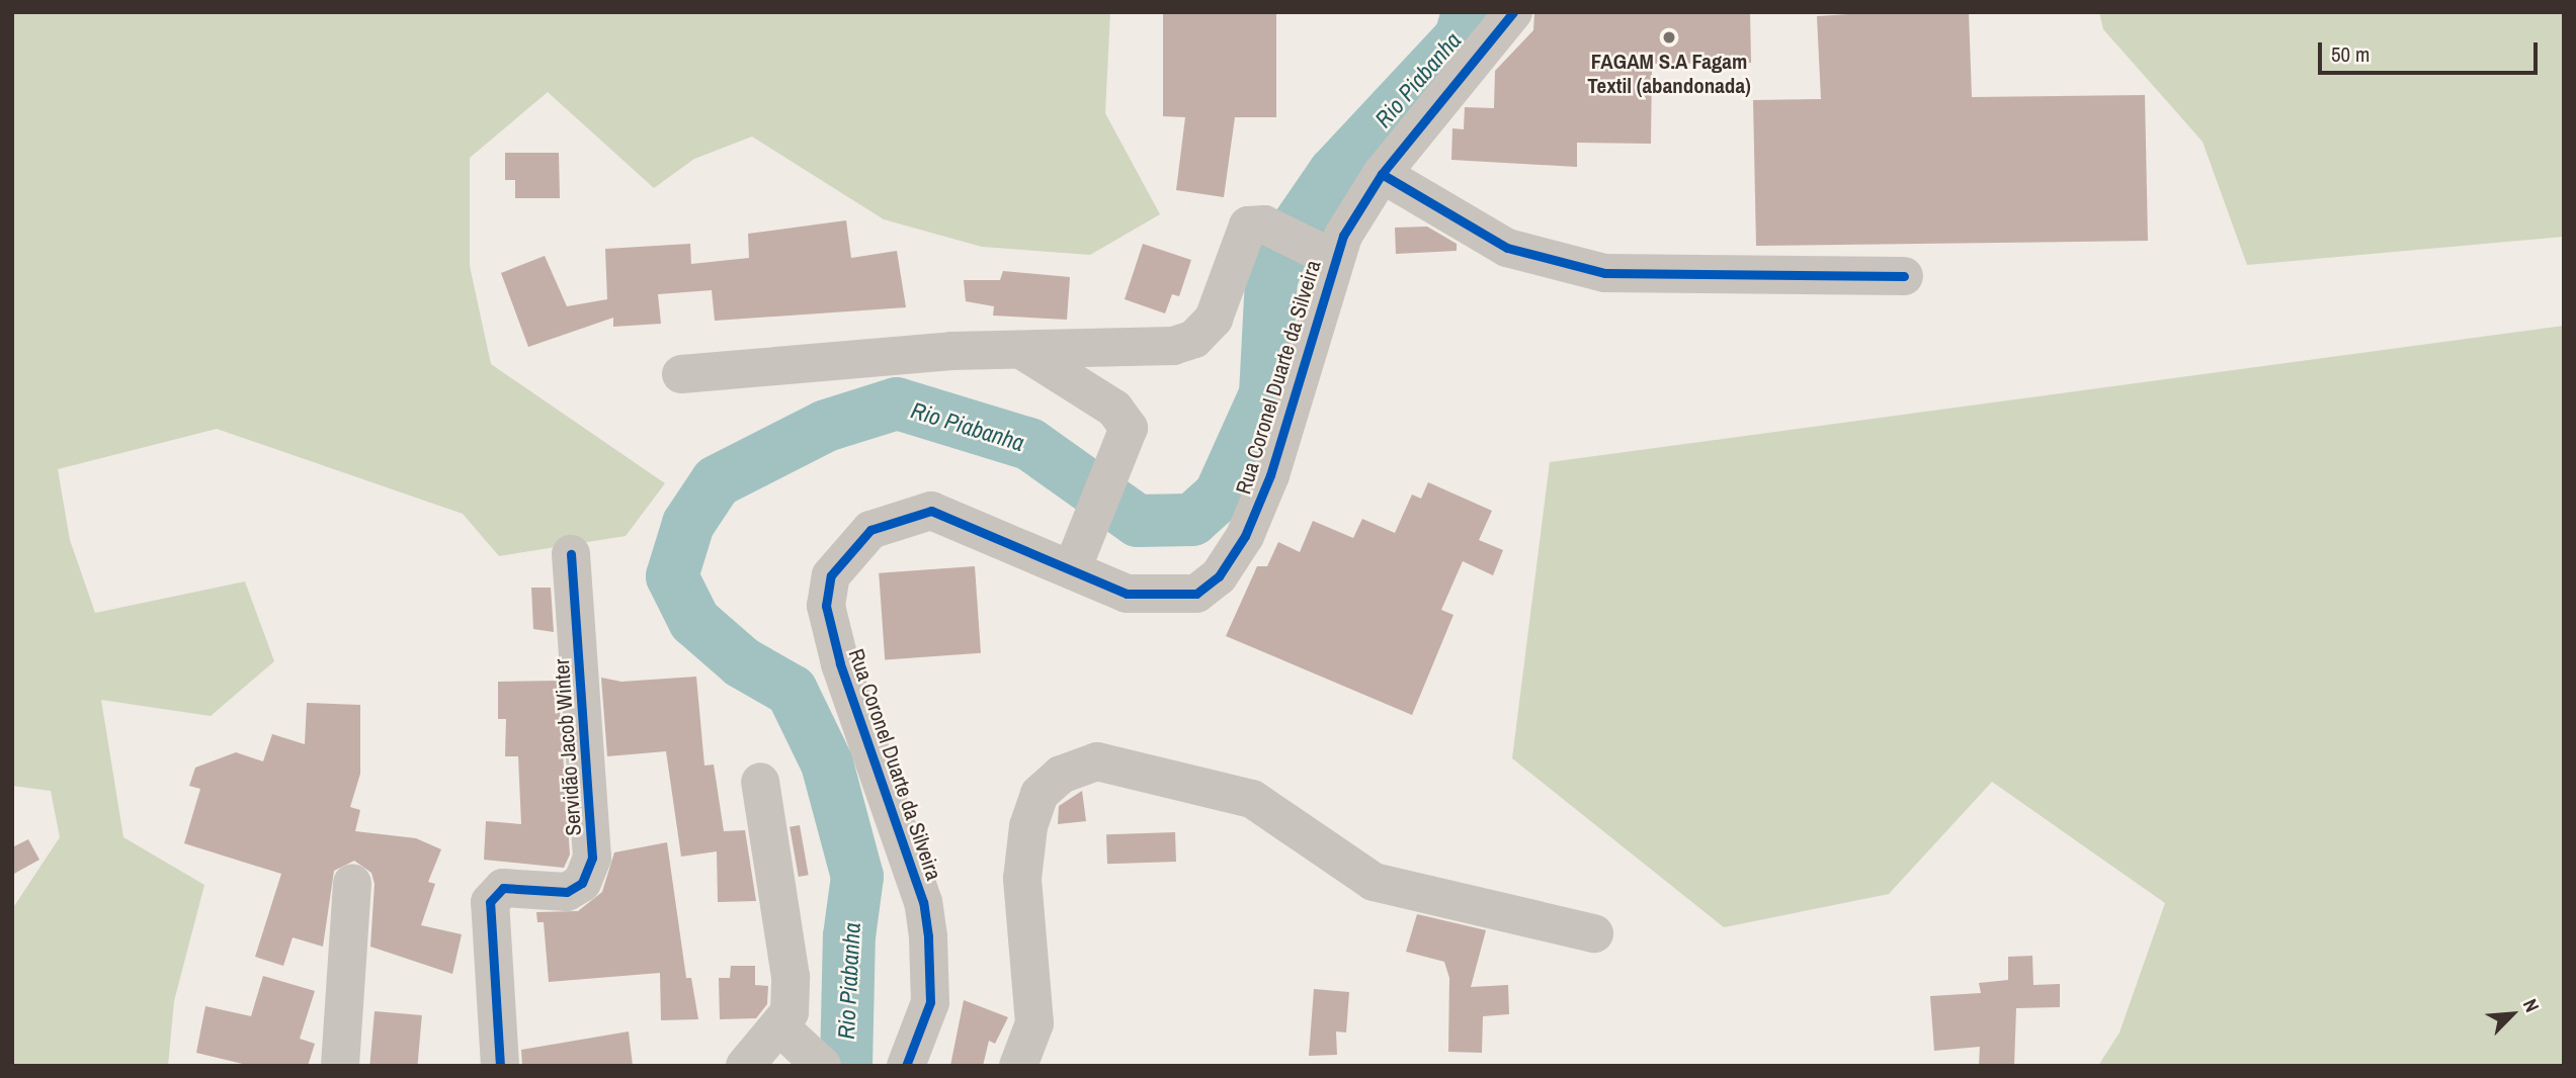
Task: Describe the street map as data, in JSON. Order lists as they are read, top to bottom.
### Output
{
  "streets": {
    "street": ["Rua Coronel Duarte da Silveira", "Servidão Jacob Winter"]
  },
  "water": ["Rio Piabanha"],
  "places": ["FAGAM S.A Fagam Textil (abandonada)"],
  "scale_bar": "50 m",
  "north": "top right"
}
